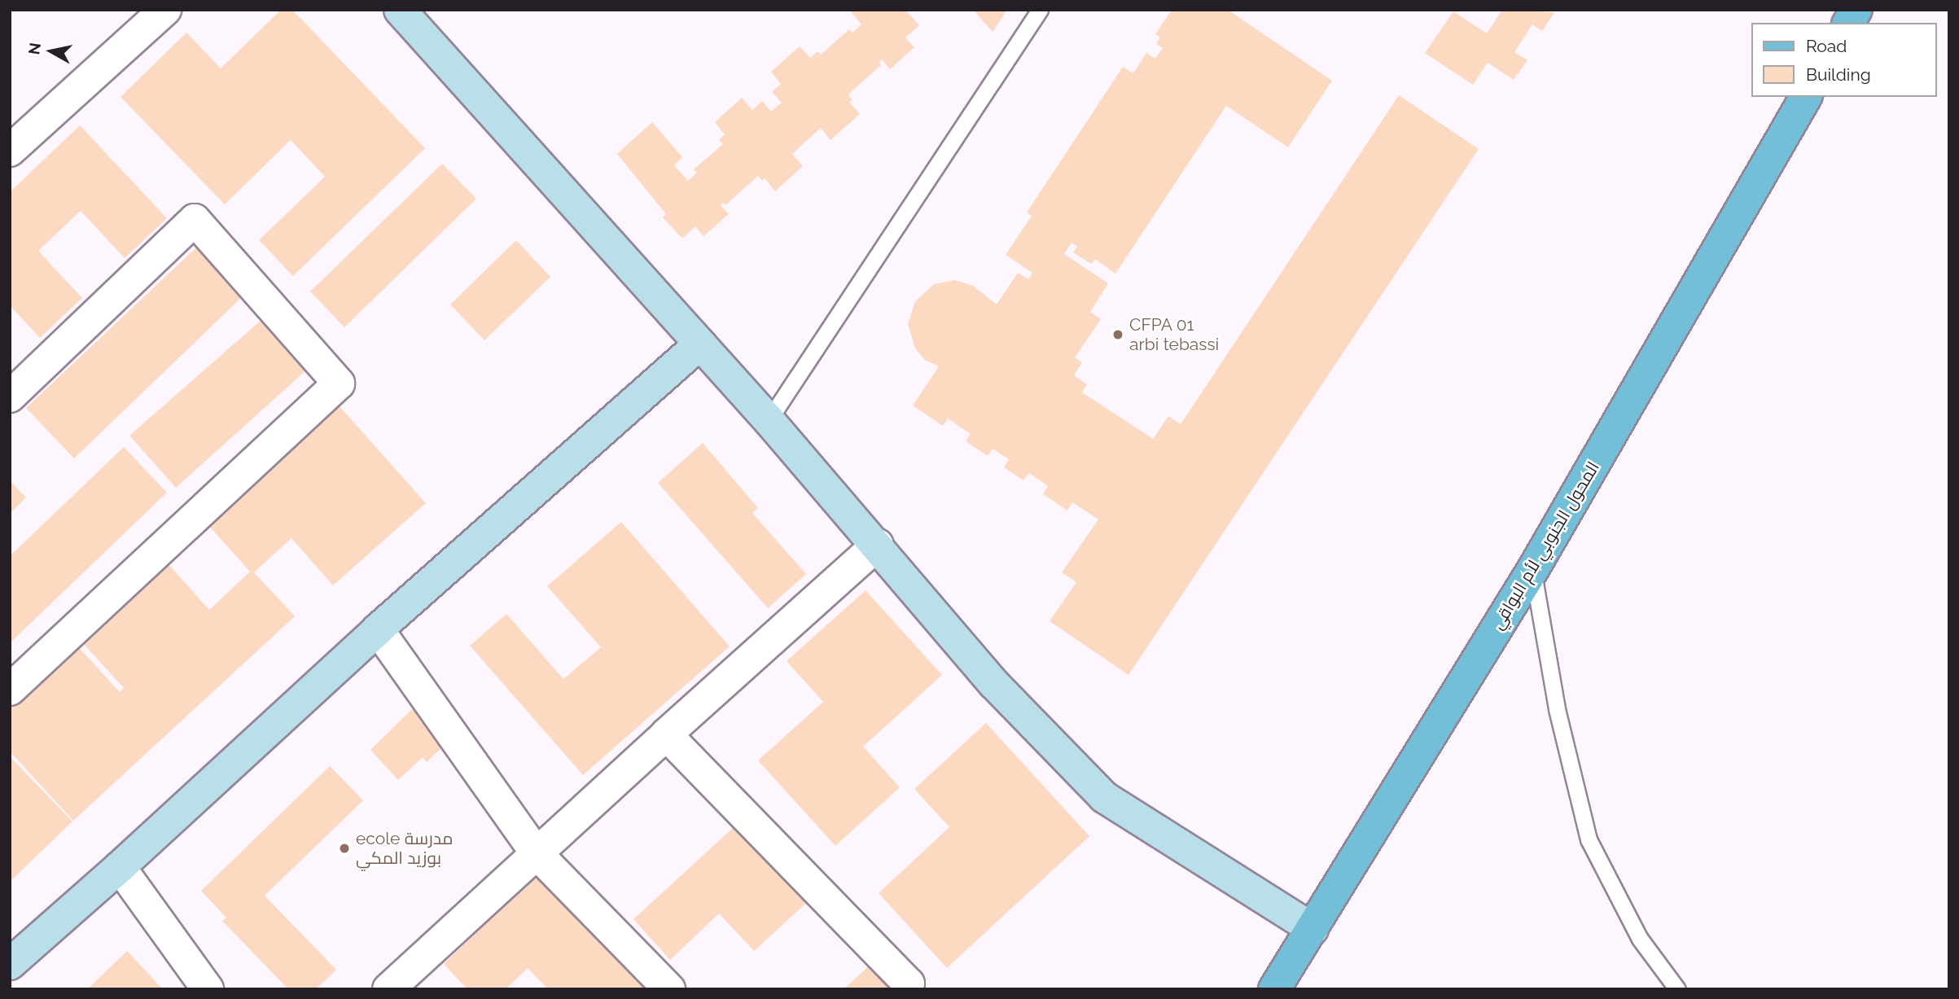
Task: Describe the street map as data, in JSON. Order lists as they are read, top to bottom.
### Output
{
  "streets": {
    "main road": ["المحول الجنوبي لأم البواقي"]
  },
  "places": ["CFPA 01 arbi tebassi", "ecole مدرسة بوزيد المكي"],
  "legend": ["Road", "Building"],
  "north": "left"
}
